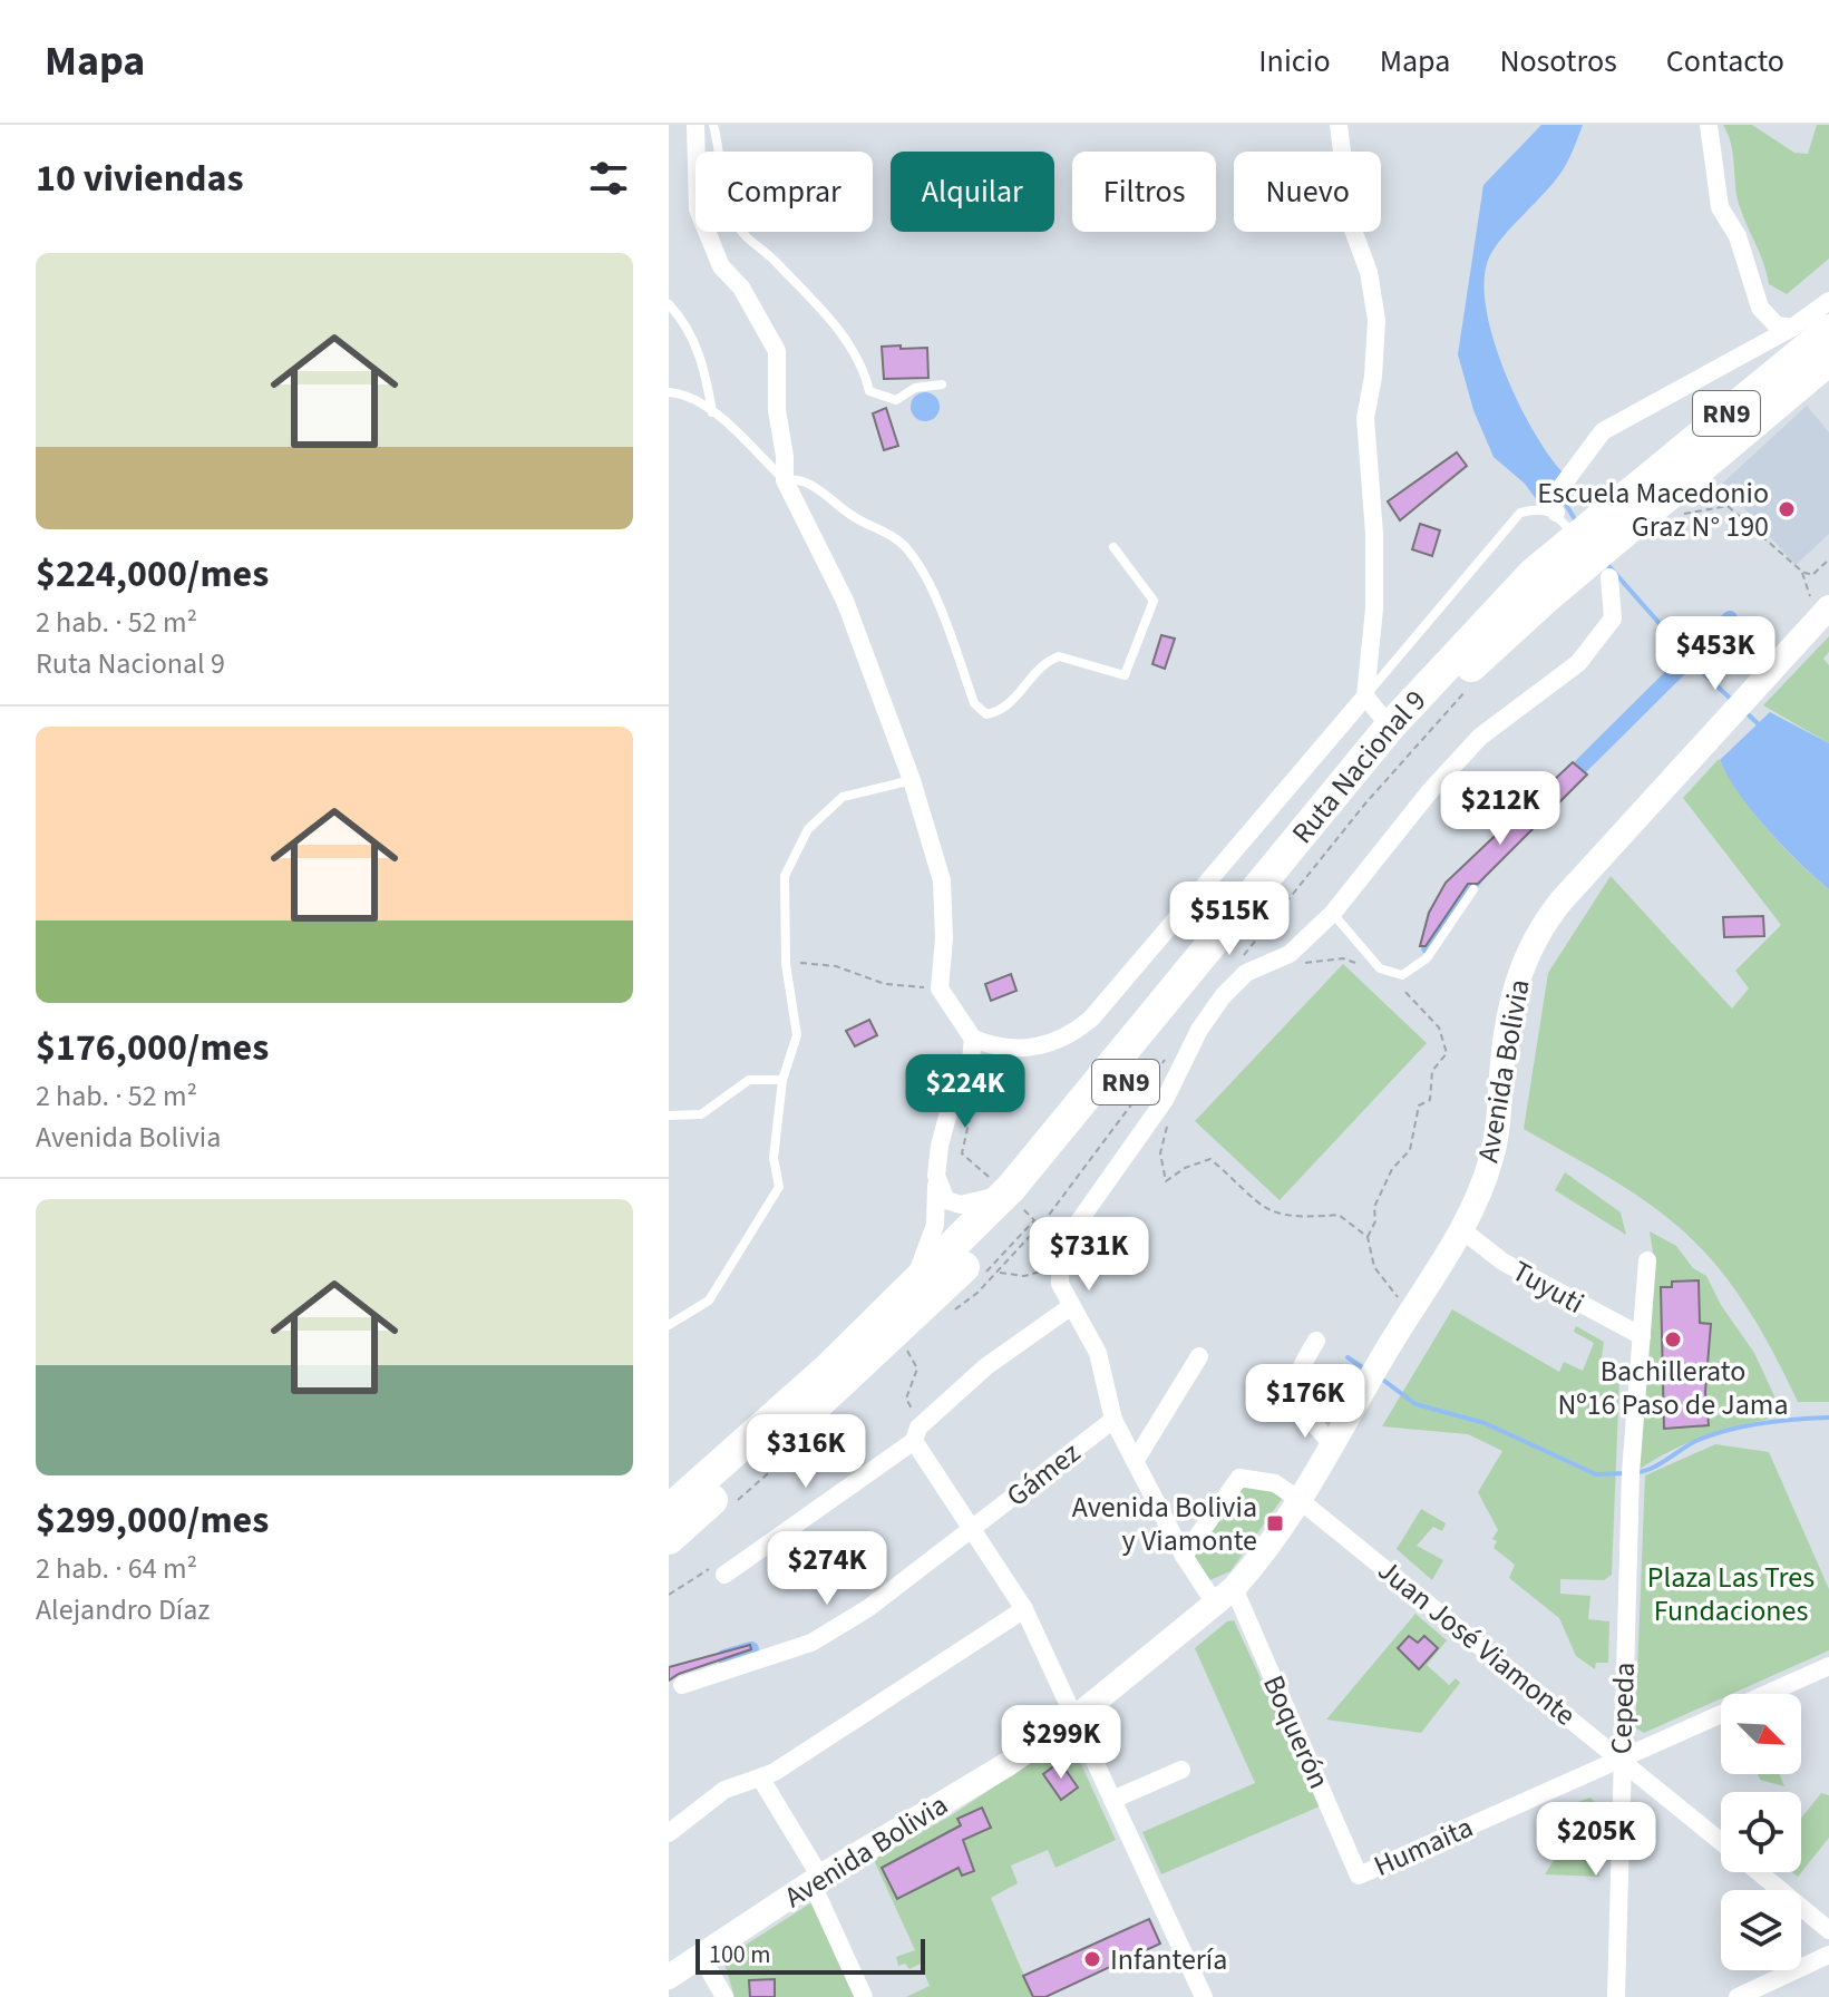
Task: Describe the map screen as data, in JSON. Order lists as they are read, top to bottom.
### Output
{
  "streets": {
    "highway": ["RN9", "Ruta Nacional 9"],
    "street": [
      "Avenida Bolivia",
      "Tuyuti",
      "Gámez",
      "Juan José Viamonte",
      "Cepeda",
      "Boquerón",
      "Humaita"
    ]
  },
  "crossings": [
    ["Avenida Bolivia", "Tuyuti"],
    ["Avenida Bolivia", "Juan José Viamonte"],
    ["Avenida Bolivia", "Boquerón"],
    ["Tuyuti", "Cepeda"],
    ["Gámez", "Boquerón"],
    ["Juan José Viamonte", "Cepeda"],
    ["Juan José Viamonte", "Boquerón"],
    ["Juan José Viamonte", "Humaita"],
    ["Cepeda", "Humaita"],
    ["Boquerón", "Humaita"]
  ],
  "parks": ["Plaza Las Tres Fundaciones"],
  "places": {
    "other": ["Escuela Macedonio Graz N° 190", "Bachillerato Nº16 Paso de Jama", "Infantería"],
    "transit": ["Avenida Bolivia y Viamonte"]
  },
  "scale_bar": "100 m",
  "north": "bottom right",
  "page": {
    "header": "Mapa",
    "nav": [
      "Inicio",
      "Mapa",
      "Nosotros",
      "Contacto"
    ],
    "heading": "10 viviendas",
    "chip": [
      "Comprar",
      "Alquilar",
      "Filtros",
      "Nuevo"
    ],
    "list": [
      {
        "name": "$224,000/mes",
        "note": "2 hab. · 52 m² · Ruta Nacional 9"
      },
      {
        "name": "$176,000/mes",
        "note": "2 hab. · 52 m² · Avenida Bolivia"
      },
      {
        "name": "$299,000/mes",
        "note": "2 hab. · 64 m² · Alejandro Díaz"
      }
    ],
    "price": [
      "$453K",
      "$212K",
      "$515K",
      "$224K",
      "$731K",
      "$176K",
      "$316K",
      "$274K",
      "$299K",
      "$205K"
    ],
    "scale": "100 m"
  }
}
